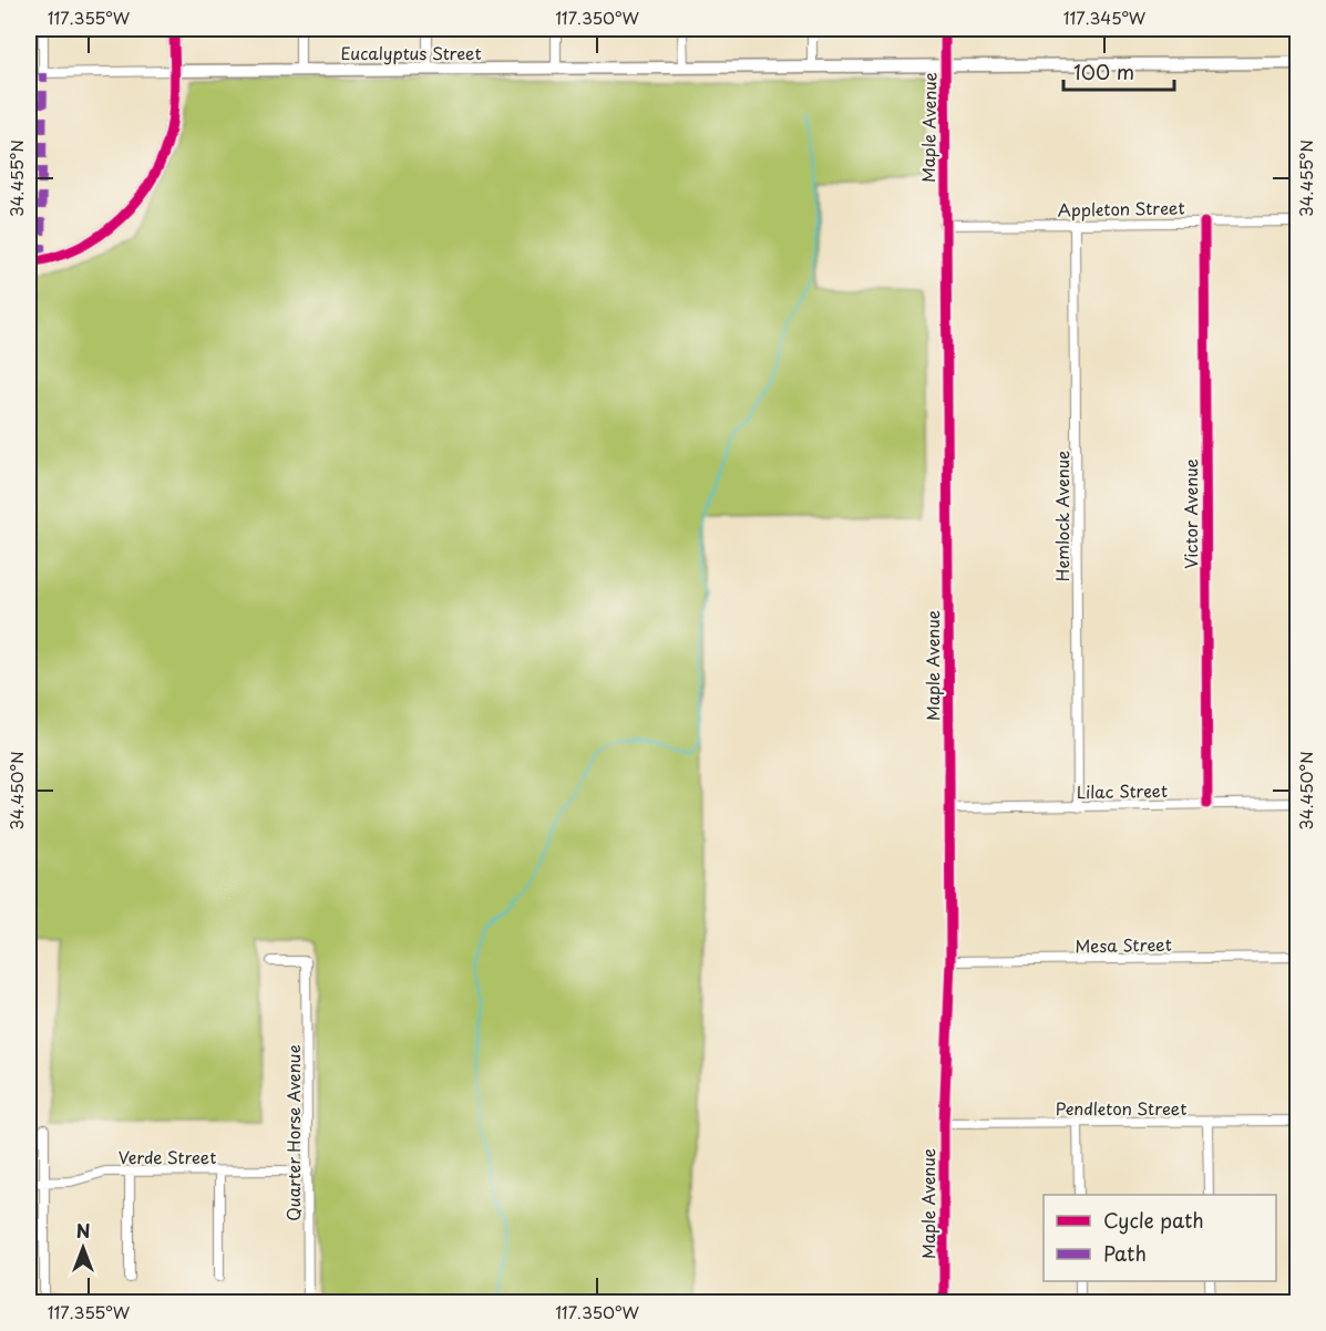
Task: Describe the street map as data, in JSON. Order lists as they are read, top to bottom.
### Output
{
  "streets": {
    "main road": ["Eucalyptus Street"],
    "street": [
      "Maple Avenue",
      "Appleton Street",
      "Victor Avenue",
      "Hemlock Avenue",
      "Lilac Street",
      "Mesa Street",
      "Pendleton Street",
      "Quarter Horse Avenue",
      "Verde Street"
    ]
  },
  "crossings": [
    ["Eucalyptus Street", "Maple Avenue"],
    ["Maple Avenue", "Appleton Street"],
    ["Maple Avenue", "Lilac Street"],
    ["Maple Avenue", "Mesa Street"],
    ["Maple Avenue", "Pendleton Street"],
    ["Appleton Street", "Victor Avenue"],
    ["Appleton Street", "Hemlock Avenue"],
    ["Victor Avenue", "Lilac Street"],
    ["Hemlock Avenue", "Lilac Street"],
    ["Quarter Horse Avenue", "Verde Street"]
  ],
  "legend": ["Cycle path", "Path"],
  "scale_bar": "100 m",
  "north": "top",
  "coordinates": [
    "117.355°W",
    "117.350°W",
    "117.345°W",
    "34.455°N",
    "34.450°N"
  ]
}
